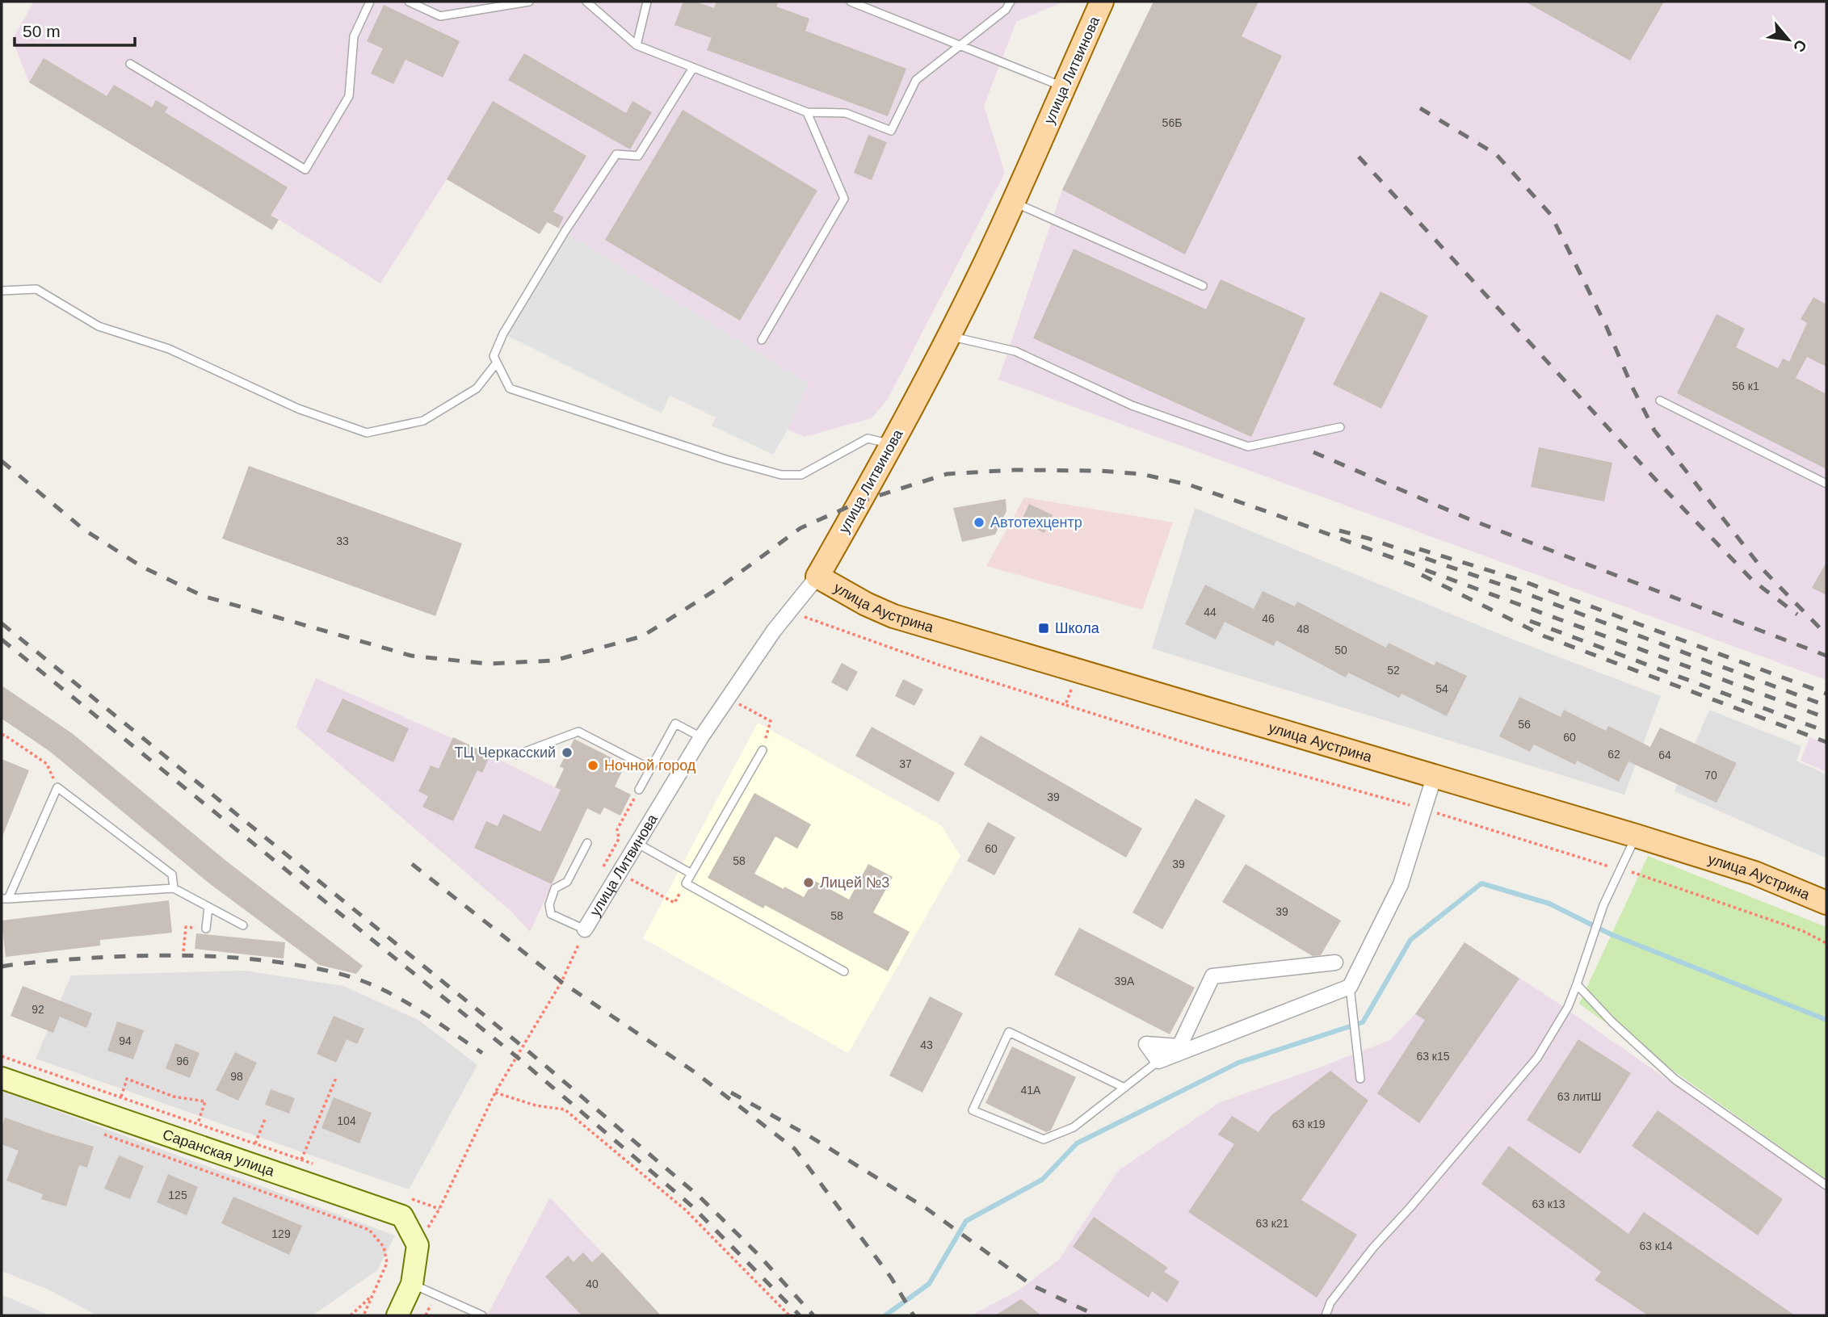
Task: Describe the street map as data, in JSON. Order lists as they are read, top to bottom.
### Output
{
  "streets": {
    "main road": ["улица Литвинова", "улица Аустрина", "Саранская улица"]
  },
  "crossings": [
    ["улица Литвинова", "улица Аустрина"]
  ],
  "places": {
    "other": [
      "Автотехцентр",
      "ТЦ Черкасский",
      "Ночной город",
      "Лицей №3"
    ],
    "transit": ["Школа"]
  },
  "house_numbers": [
    "56Б",
    "56 к1",
    "33",
    "44",
    "46",
    "48",
    "50",
    "52",
    "54",
    "56",
    "60",
    "62",
    "64",
    "37",
    "70",
    "39",
    "60",
    "58",
    "39",
    "39",
    "58",
    "39А",
    "92",
    "94",
    "43",
    "63 к15",
    "96",
    "98",
    "41А",
    "63 литШ",
    "104",
    "63 к19",
    "125",
    "63 к13",
    "63 к21",
    "129",
    "63 к14",
    "40"
  ],
  "scale_bar": "50 m",
  "north": "bottom right"
}
